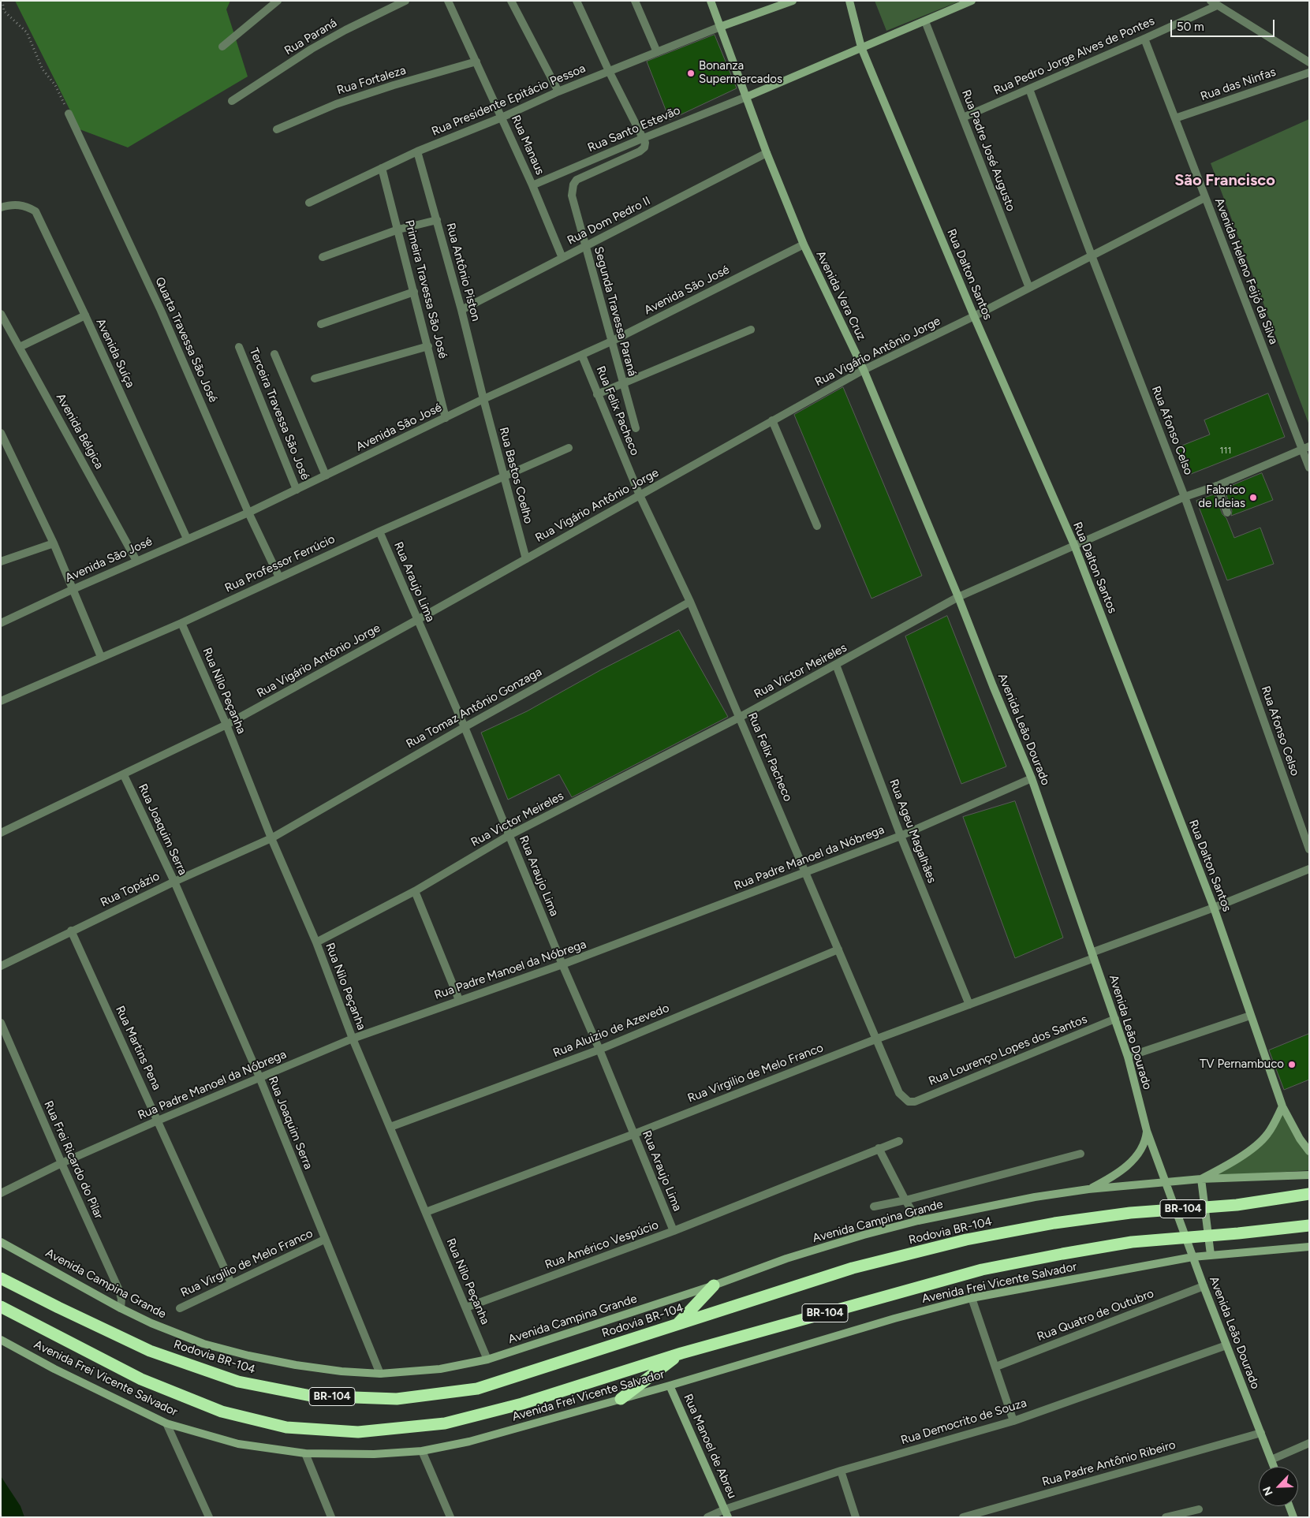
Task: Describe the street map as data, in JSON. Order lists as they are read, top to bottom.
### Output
{
  "streets": {
    "highway": ["BR-104", "Rodovia BR-104"],
    "main road": [
      "Rua Dalton Santos",
      "Avenida Vera Cruz",
      "Avenida Leão Dourado",
      "Avenida Campina Grande",
      "Avenida Frei Vicente Salvador",
      "Rua Manoel de Abreu"
    ],
    "street": [
      "Rua Paraná",
      "Rua Pedro Jorge Alves de Pontes",
      "Rua Fortaleza",
      "Rua das Ninfas",
      "Rua Presidente Epitácio Pessoa",
      "Rua Santo Estevão",
      "Rua Manaus",
      "Rua Padre José Augusto",
      "Rua Dom Pedro II",
      "Avenida Heleno Feijó da Silva",
      "Rua Antônio Piston",
      "Primeira Travessa São José",
      "Avenida São José",
      "Segunda Travessa Paraná",
      "Quarta Travessa São José",
      "Rua Vigário Antônio Jorge",
      "Avenida Suíça",
      "Rua Felix Pacheco",
      "Terceira Travessa São José",
      "Rua Afonso Celso",
      "Avenida Bélgica",
      "Rua Bastos Coelho",
      "Rua Professor Ferrúcio",
      "Rua Araujo Lima",
      "Rua Victor Meireles",
      "Rua Nilo Peçanha",
      "Rua Tomaz Antônio Gonzaga",
      "Rua Joaquim Serra",
      "Rua Ageu Magalhães",
      "Rua Padre Manoel da Nóbrega",
      "Rua Topázio",
      "Rua Aluizio de Azevedo",
      "Rua Martins Pena",
      "Rua Lourenço Lopes dos Santos",
      "Rua Virgilio de Melo Franco",
      "Rua Frei Ricardo do Pilar",
      "Rua Américo Vespúcio",
      "Rua Quatro de Outubro",
      "Rua Democrito de Souza",
      "Rua Padre Antônio Ribeiro"
    ]
  },
  "crossings": [
    ["Rua Pedro Jorge Alves de Pontes", "Rua Padre José Augusto"],
    ["Rua Pedro Jorge Alves de Pontes", "Avenida Heleno Feijó da Silva"],
    ["Rua Pedro Jorge Alves de Pontes", "Rua Afonso Celso"],
    ["Rua Fortaleza", "Rua Manaus"],
    ["Rua das Ninfas", "Avenida Heleno Feijó da Silva"],
    ["Rua Presidente Epitácio Pessoa", "Rua Manaus"],
    ["Rua Presidente Epitácio Pessoa", "Rua Antônio Piston"],
    ["Rua Presidente Epitácio Pessoa", "Primeira Travessa São José"],
    ["Rua Presidente Epitácio Pessoa", "Avenida Vera Cruz"],
    ["Rua Santo Estevão", "Rua Manaus"],
    ["Rua Santo Estevão", "Avenida Vera Cruz"],
    ["Rua Santo Estevão", "Segunda Travessa Paraná"],
    ["Rua Manaus", "Rua Dom Pedro II"],
    ["Rua Padre José Augusto", "Rua Vigário Antônio Jorge"],
    ["Rua Dom Pedro II", "Rua Antônio Piston"],
    ["Rua Dom Pedro II", "Avenida Vera Cruz"],
    ["Rua Dom Pedro II", "Segunda Travessa Paraná"],
    ["Avenida Heleno Feijó da Silva", "Rua Vigário Antônio Jorge"],
    ["Avenida Heleno Feijó da Silva", "Rua Victor Meireles"],
    ["Rua Antônio Piston", "Avenida São José"],
    ["Rua Antônio Piston", "Rua Bastos Coelho"],
    ["Rua Dalton Santos", "Rua Vigário Antônio Jorge"],
    ["Rua Dalton Santos", "Rua Victor Meireles"],
    ["Rua Dalton Santos", "Rua Virgilio de Melo Franco"],
    ["Primeira Travessa São José", "Avenida São José"],
    ["Avenida São José", "Avenida Vera Cruz"],
    ["Avenida São José", "Segunda Travessa Paraná"],
    ["Avenida São José", "Quarta Travessa São José"],
    ["Avenida São José", "Avenida Suíça"],
    ["Avenida São José", "Rua Felix Pacheco"],
    ["Avenida São José", "Terceira Travessa São José"],
    ["Avenida São José", "Avenida Bélgica"],
    ["Avenida São José", "Rua Bastos Coelho"],
    ["Avenida Vera Cruz", "Rua Vigário Antônio Jorge"],
    ["Avenida Vera Cruz", "Rua Victor Meireles"],
    ["Avenida Vera Cruz", "Avenida Leão Dourado"],
    ["Quarta Travessa São José", "Rua Professor Ferrúcio"],
    ["Rua Vigário Antônio Jorge", "Rua Felix Pacheco"],
    ["Rua Vigário Antônio Jorge", "Rua Afonso Celso"],
    ["Rua Vigário Antônio Jorge", "Rua Bastos Coelho"],
    ["Rua Vigário Antônio Jorge", "Rua Araujo Lima"],
    ["Rua Vigário Antônio Jorge", "Rua Nilo Peçanha"],
    ["Rua Vigário Antônio Jorge", "Rua Joaquim Serra"],
    ["Rua Felix Pacheco", "Rua Victor Meireles"],
    ["Rua Felix Pacheco", "Rua Tomaz Antônio Gonzaga"],
    ["Rua Felix Pacheco", "Rua Padre Manoel da Nóbrega"],
    ["Rua Felix Pacheco", "Rua Aluizio de Azevedo"],
    ["Rua Felix Pacheco", "Rua Lourenço Lopes dos Santos"],
    ["Rua Felix Pacheco", "Rua Virgilio de Melo Franco"],
    ["Rua Afonso Celso", "Rua Victor Meireles"],
    ["Rua Bastos Coelho", "Rua Professor Ferrúcio"],
    ["Rua Professor Ferrúcio", "Rua Araujo Lima"],
    ["Rua Professor Ferrúcio", "Rua Nilo Peçanha"],
    ["Rua Araujo Lima", "Rua Victor Meireles"],
    ["Rua Araujo Lima", "Rua Tomaz Antônio Gonzaga"],
    ["Rua Araujo Lima", "Rua Padre Manoel da Nóbrega"],
    ["Rua Araujo Lima", "Rua Aluizio de Azevedo"],
    ["Rua Araujo Lima", "Rua Virgilio de Melo Franco"],
    ["Rua Araujo Lima", "Rua Américo Vespúcio"],
    ["Rua Victor Meireles", "Rua Nilo Peçanha"],
    ["Rua Victor Meireles", "Avenida Leão Dourado"],
    ["Rua Victor Meireles", "Rua Ageu Magalhães"],
    ["Rua Nilo Peçanha", "Rua Tomaz Antônio Gonzaga"],
    ["Rua Nilo Peçanha", "Rua Padre Manoel da Nóbrega"],
    ["Rua Nilo Peçanha", "Rua Topázio"],
    ["Rua Nilo Peçanha", "Rua Aluizio de Azevedo"],
    ["Rua Nilo Peçanha", "Rua Virgilio de Melo Franco"],
    ["Rua Nilo Peçanha", "Avenida Campina Grande"],
    ["Rua Nilo Peçanha", "Rua Américo Vespúcio"],
    ["Rua Tomaz Antônio Gonzaga", "Rua Topázio"],
    ["Avenida Leão Dourado", "Rua Padre Manoel da Nóbrega"],
    ["Avenida Leão Dourado", "Rua Lourenço Lopes dos Santos"],
    ["Avenida Leão Dourado", "Rua Virgilio de Melo Franco"],
    ["Avenida Leão Dourado", "Avenida Campina Grande"],
    ["Avenida Leão Dourado", "Avenida Frei Vicente Salvador"],
    ["Avenida Leão Dourado", "Rua Quatro de Outubro"],
    ["Avenida Leão Dourado", "Rua Democrito de Souza"],
    ["Avenida Leão Dourado", "Rua Padre Antônio Ribeiro"],
    ["Rua Joaquim Serra", "Rua Padre Manoel da Nóbrega"],
    ["Rua Joaquim Serra", "Rua Topázio"],
    ["Rua Joaquim Serra", "Rua Virgilio de Melo Franco"],
    ["Rua Joaquim Serra", "Avenida Campina Grande"],
    ["Rua Ageu Magalhães", "Rua Padre Manoel da Nóbrega"],
    ["Rua Ageu Magalhães", "Rua Virgilio de Melo Franco"],
    ["Rua Padre Manoel da Nóbrega", "Rua Martins Pena"],
    ["Rua Padre Manoel da Nóbrega", "Rua Frei Ricardo do Pilar"],
    ["Rua Topázio", "Rua Martins Pena"],
    ["Rua Martins Pena", "Rua Virgilio de Melo Franco"],
    ["Rua Frei Ricardo do Pilar", "Avenida Campina Grande"],
    ["Avenida Frei Vicente Salvador", "Rua Manoel de Abreu"],
    ["Rua Democrito de Souza", "Rua Manoel de Abreu"]
  ],
  "districts": ["São Francisco"],
  "places": ["Bonanza Supermercados", "Fabrico de Ideias", "TV Pernambuco"],
  "house_numbers": ["111"],
  "scale_bar": "50 m",
  "north": "bottom left"
}
